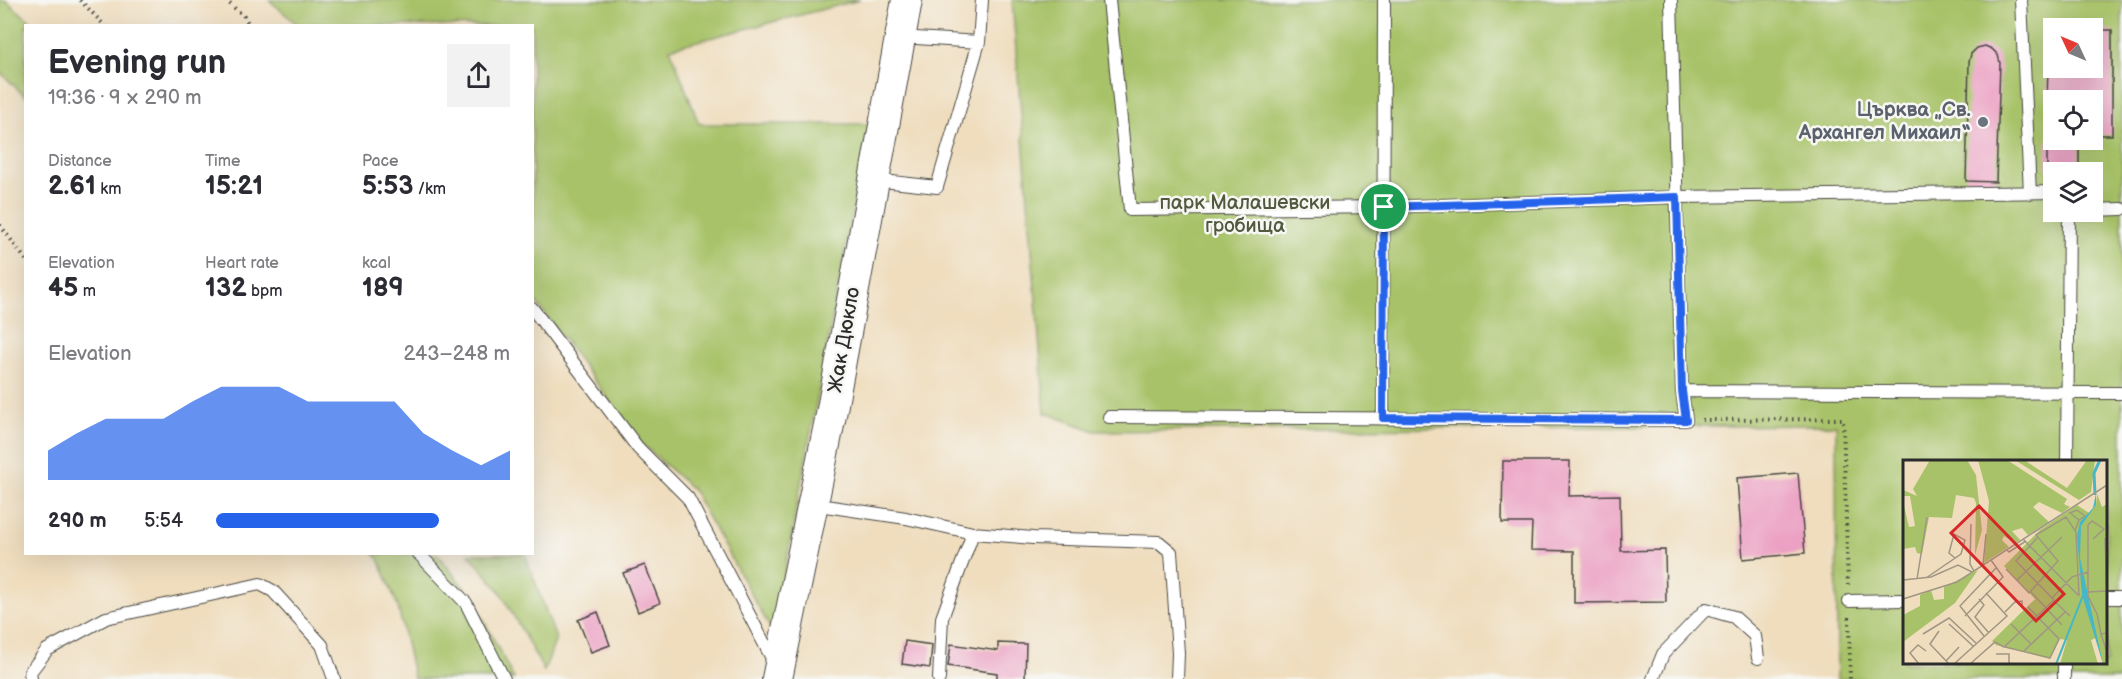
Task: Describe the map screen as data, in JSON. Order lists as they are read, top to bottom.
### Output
{
  "streets": {
    "street": ["Жак Дюкло"]
  },
  "parks": ["парк Малашевски гробища"],
  "places": ["Църква „Св. Архангел Михаил“"],
  "north": "top left",
  "page": {
    "heading": ["Evening run", "19:36 · 9 × 290 m"],
    "stats": [
      ["Distance", "2.61 km"],
      ["Time", "15:21"],
      ["Pace", "5:53 /km"],
      ["Elevation", "45 m"],
      ["Heart rate", "132 bpm"],
      ["kcal", "189"]
    ],
    "chart": ["Elevation", "243–248 m"],
    "list": [
      {
        "name": "290 m",
        "note": "5:54"
      }
    ]
  }
}
